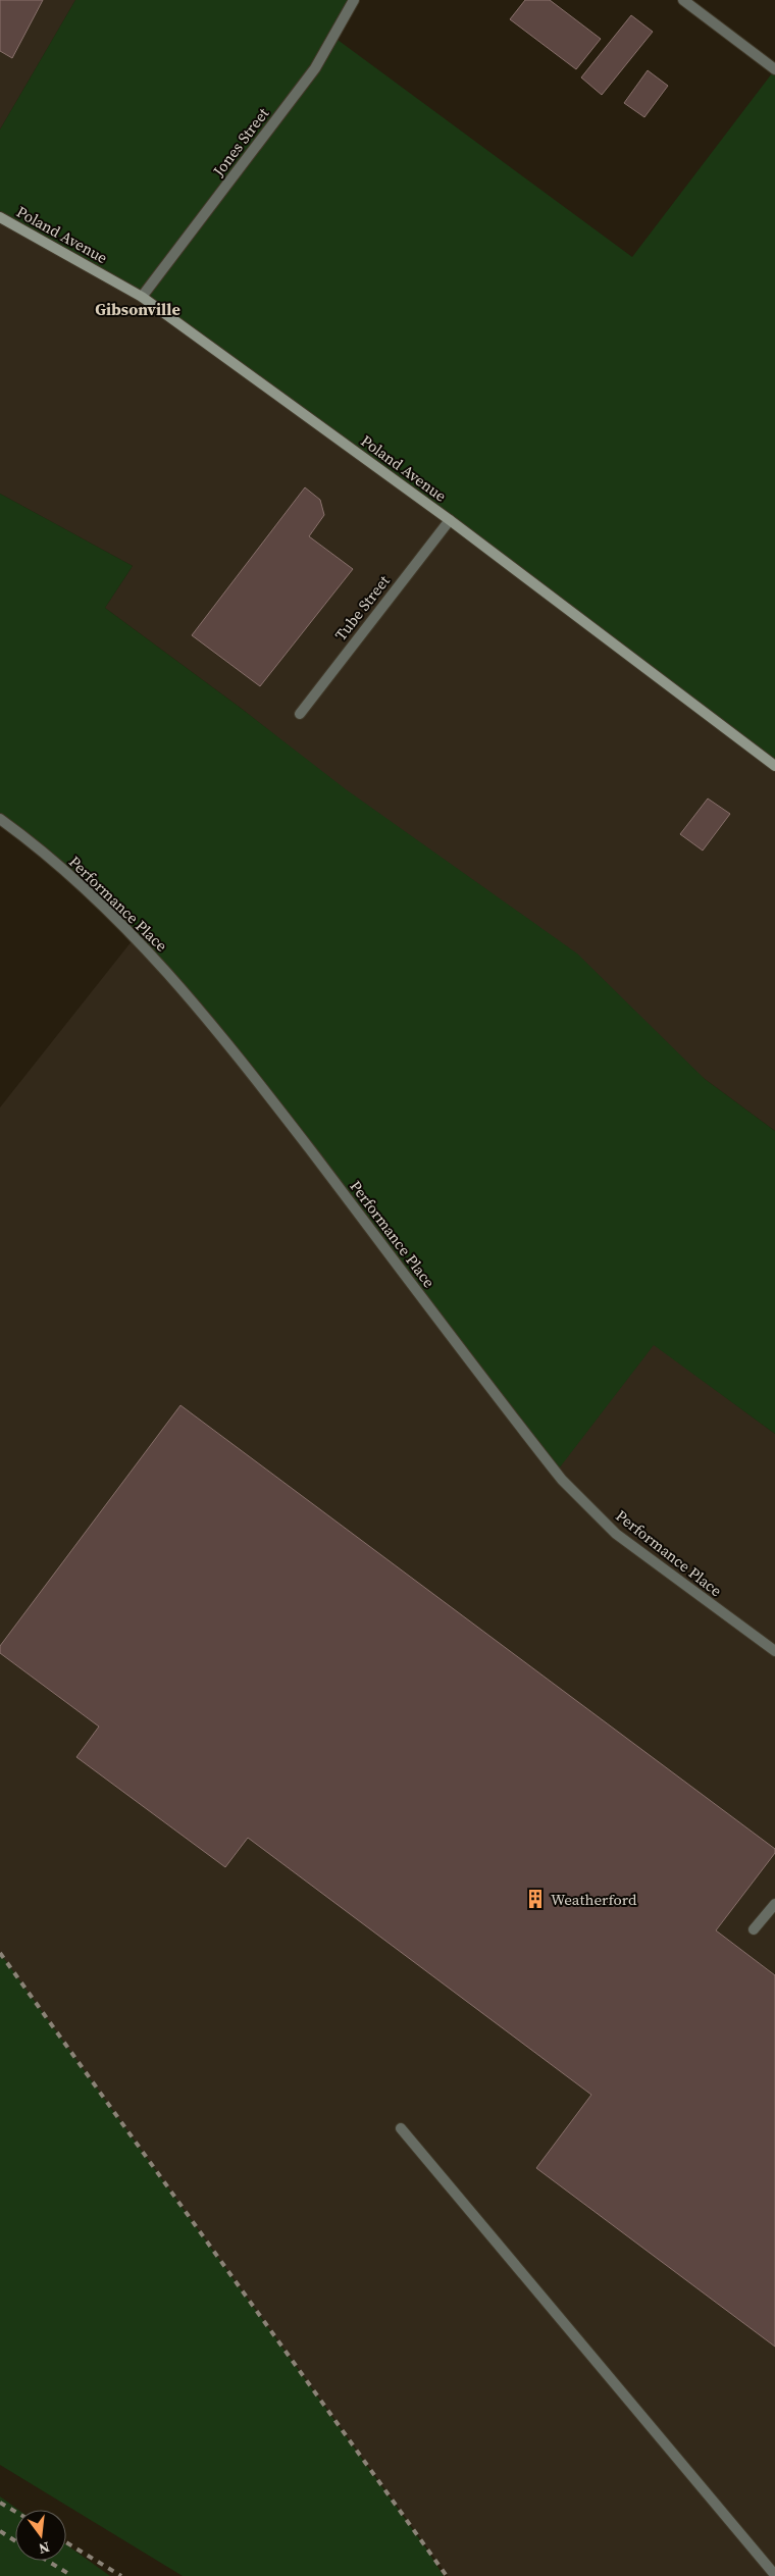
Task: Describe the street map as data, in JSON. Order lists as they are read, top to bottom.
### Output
{
  "streets": {
    "main road": ["Poland Avenue"],
    "street": ["Jones Street", "Tube Street", "Performance Place"]
  },
  "crossings": [
    ["Jones Street", "Poland Avenue"],
    ["Poland Avenue", "Tube Street"]
  ],
  "districts": ["Gibsonville"],
  "places": {
    "building": ["Weatherford"]
  },
  "north": "bottom"
}
